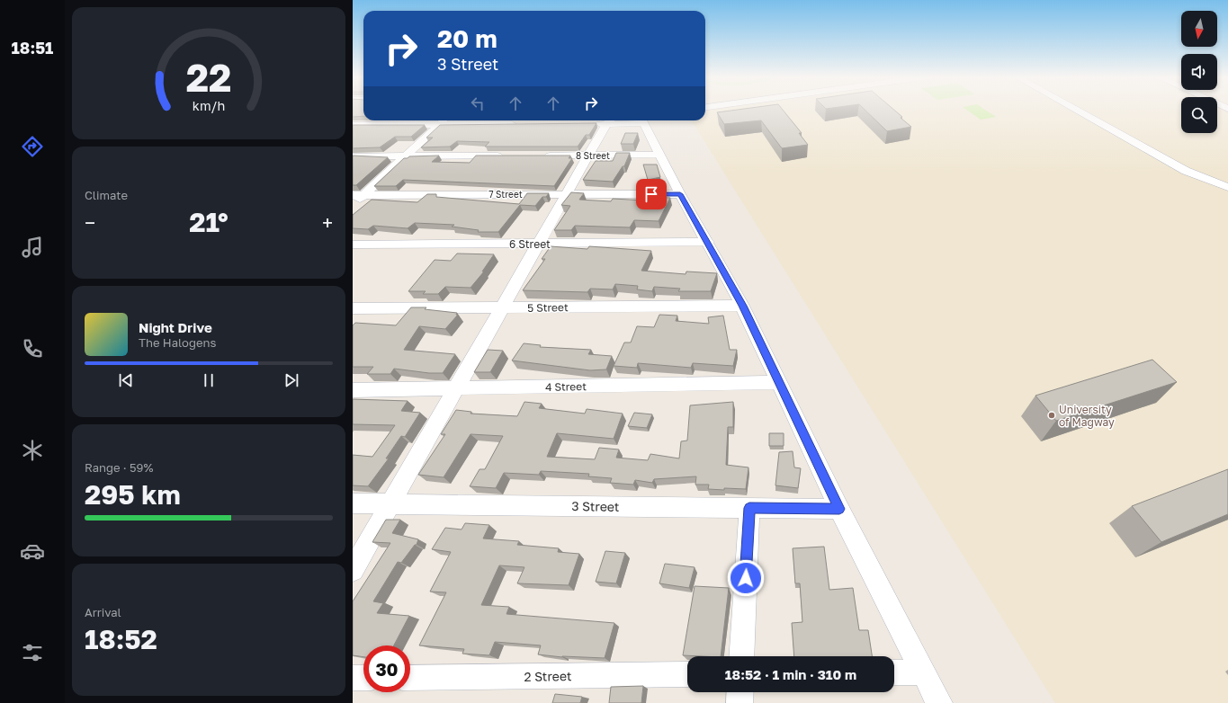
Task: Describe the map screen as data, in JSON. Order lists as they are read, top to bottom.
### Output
{
  "streets": {
    "street": [
      "8 Street",
      "7 Street",
      "6 Street",
      "5 Street",
      "4 Street",
      "3 Street",
      "2 Street"
    ]
  },
  "places": ["University of Magway"],
  "north": "bottom",
  "page": {
    "tabs": "18:51",
    "turn": ["20 m", "3 Street"],
    "tile": [
      "Climate",
      ["Range · 59%", "295 km"],
      ["Arrival", "18:52"]
    ],
    "heat": ["−", "21°", "+"],
    "song": ["Night Drive", "The Halogens"],
    "limit": "30",
    "trip": "18:52 · 1 min · 310 m",
    "gauge": ["22", "km/h"]
  }
}
